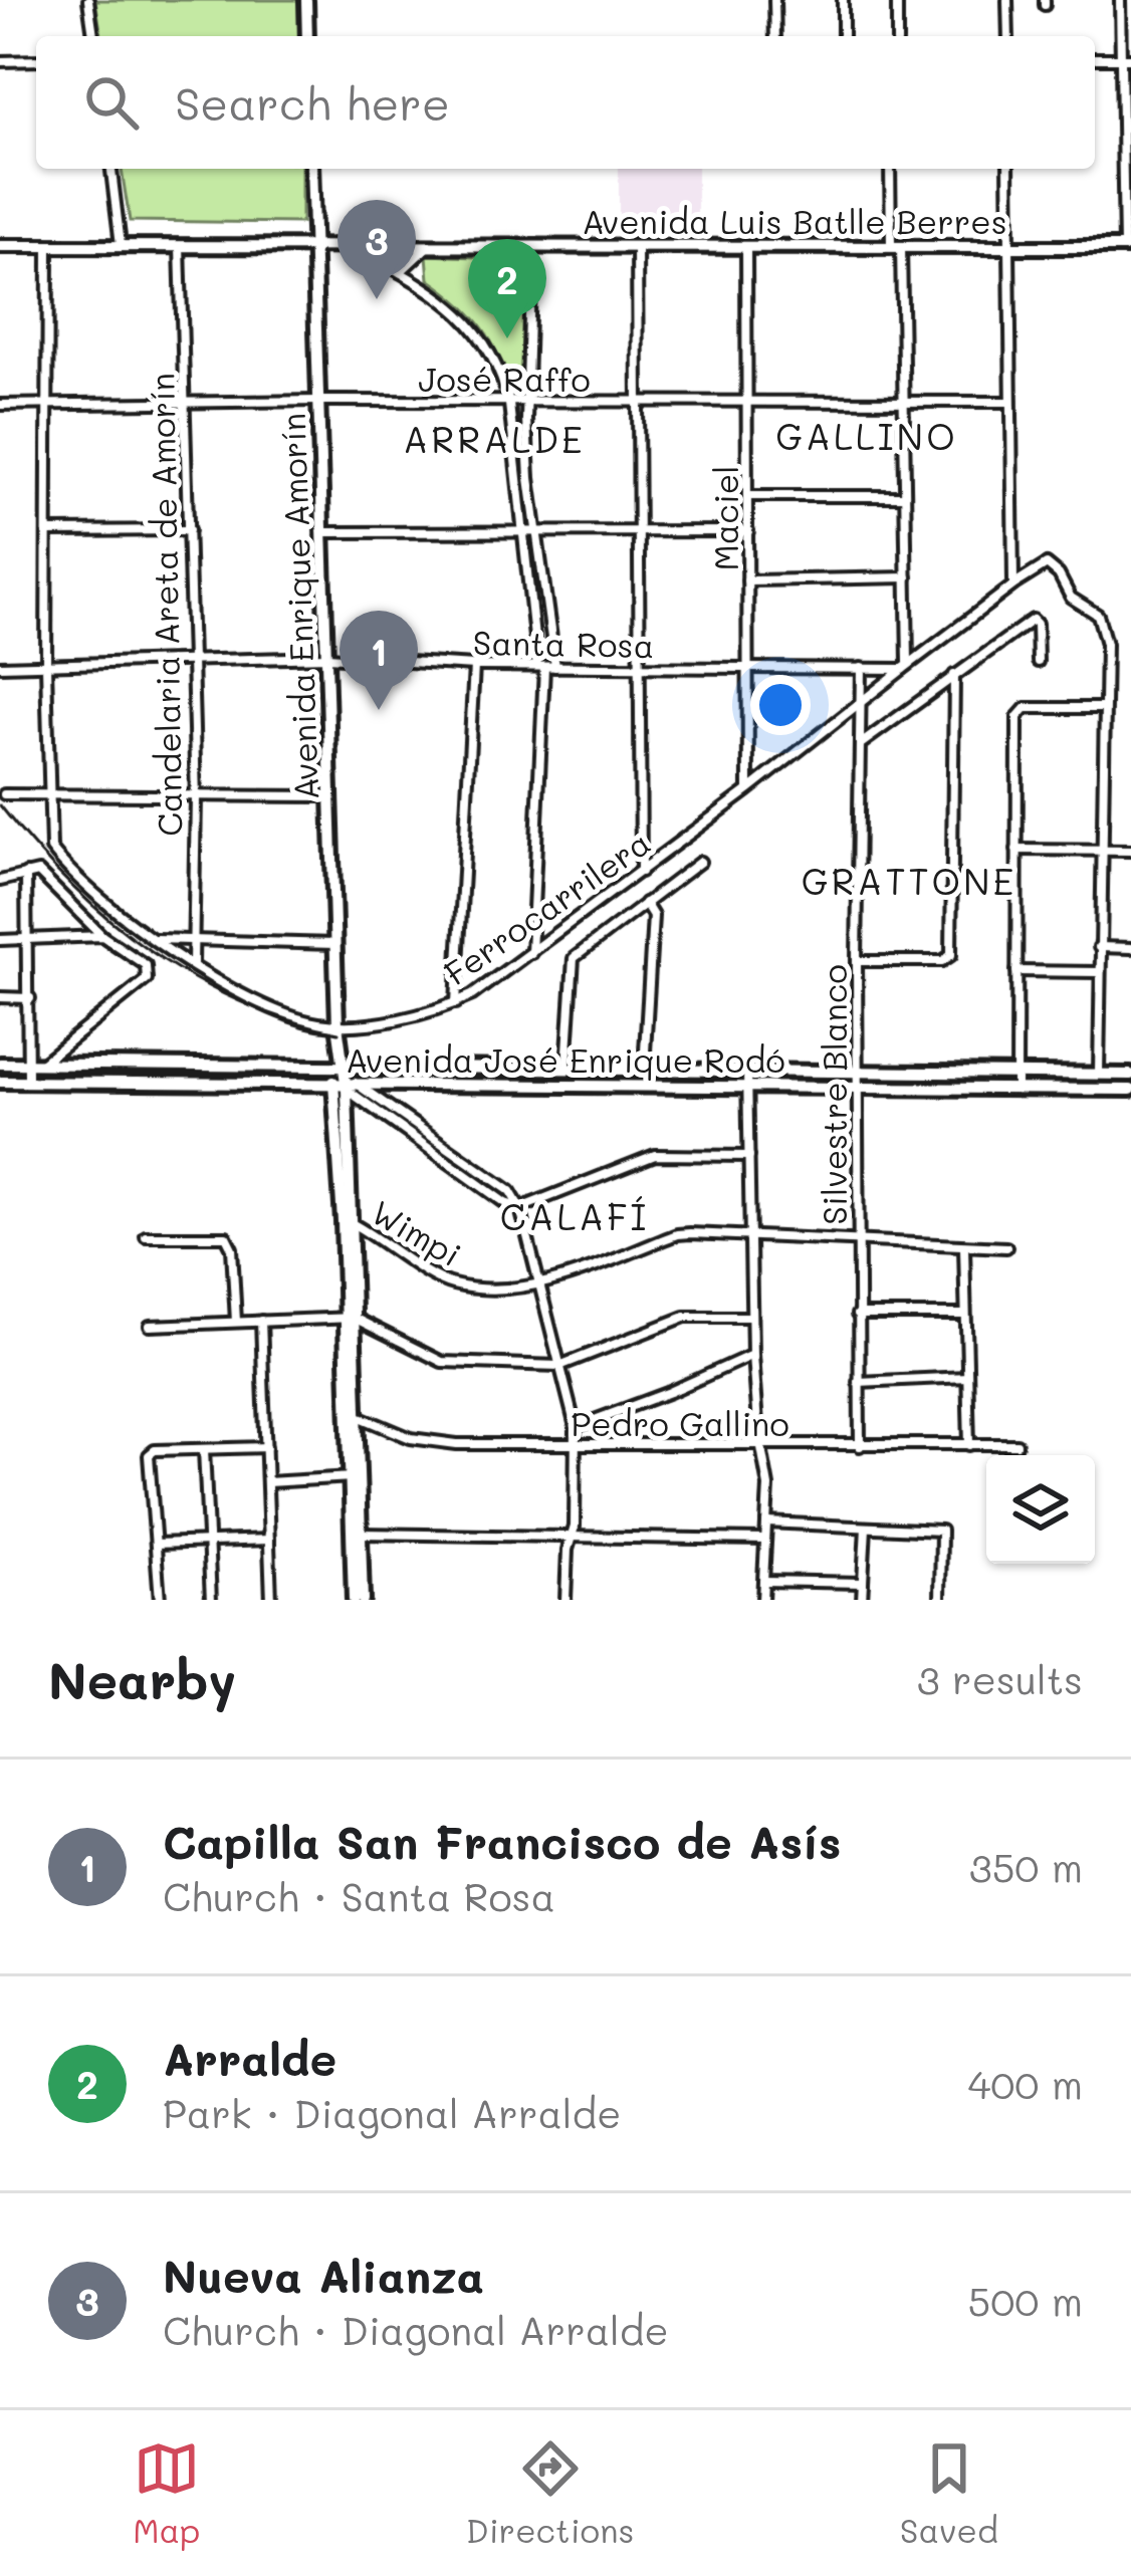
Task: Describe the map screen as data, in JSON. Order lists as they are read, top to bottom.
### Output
{
  "streets": {
    "street": [
      "Avenida Luis Batlle Berres",
      "José Raffo",
      "Maciel",
      "Candelaria Areta de Amorín",
      "Avenida Enrique Amorín",
      "Santa Rosa",
      "Ferrocarrilera",
      "Avenida José Enrique Rodó",
      "Silvestre Blanco",
      "Wimpi",
      "Pedro Gallino"
    ]
  },
  "crossings": [
    ["Avenida Luis Batlle Berres", "Maciel"],
    ["Avenida Luis Batlle Berres", "Candelaria Areta de Amorín"],
    ["Avenida Luis Batlle Berres", "Avenida Enrique Amorín"],
    ["Avenida Luis Batlle Berres", "Ferrocarrilera"],
    ["José Raffo", "Maciel"],
    ["José Raffo", "Candelaria Areta de Amorín"],
    ["José Raffo", "Avenida Enrique Amorín"],
    ["José Raffo", "Ferrocarrilera"],
    ["Maciel", "Santa Rosa"],
    ["Maciel", "Ferrocarrilera"],
    ["Candelaria Areta de Amorín", "Santa Rosa"],
    ["Candelaria Areta de Amorín", "Ferrocarrilera"],
    ["Avenida Enrique Amorín", "Santa Rosa"],
    ["Avenida Enrique Amorín", "Ferrocarrilera"],
    ["Avenida Enrique Amorín", "Avenida José Enrique Rodó"],
    ["Avenida Enrique Amorín", "Wimpi"],
    ["Avenida Enrique Amorín", "Pedro Gallino"],
    ["Santa Rosa", "Ferrocarrilera"],
    ["Santa Rosa", "Silvestre Blanco"],
    ["Ferrocarrilera", "Silvestre Blanco"],
    ["Avenida José Enrique Rodó", "Silvestre Blanco"],
    ["Silvestre Blanco", "Wimpi"],
    ["Silvestre Blanco", "Pedro Gallino"]
  ],
  "districts": [
    "GALLINO",
    "ARRALDE",
    "GRATTONE",
    "CALAFÍ"
  ],
  "page": {
    "search": "Search here",
    "pins": ["3", "2", "1"],
    "heading": ["Nearby", "3 results"],
    "list": [
      {
        "mark": "1",
        "name": "Capilla San Francisco de Asís",
        "note": "Church · Santa Rosa",
        "value": "350 m"
      },
      {
        "mark": "2",
        "name": "Arralde",
        "note": "Park · Diagonal Arralde",
        "value": "400 m"
      },
      {
        "mark": "3",
        "name": "Nueva Alianza",
        "note": "Church · Diagonal Arralde",
        "value": "500 m"
      }
    ],
    "nav": ["Map", "Directions", "Saved"]
  }
}
